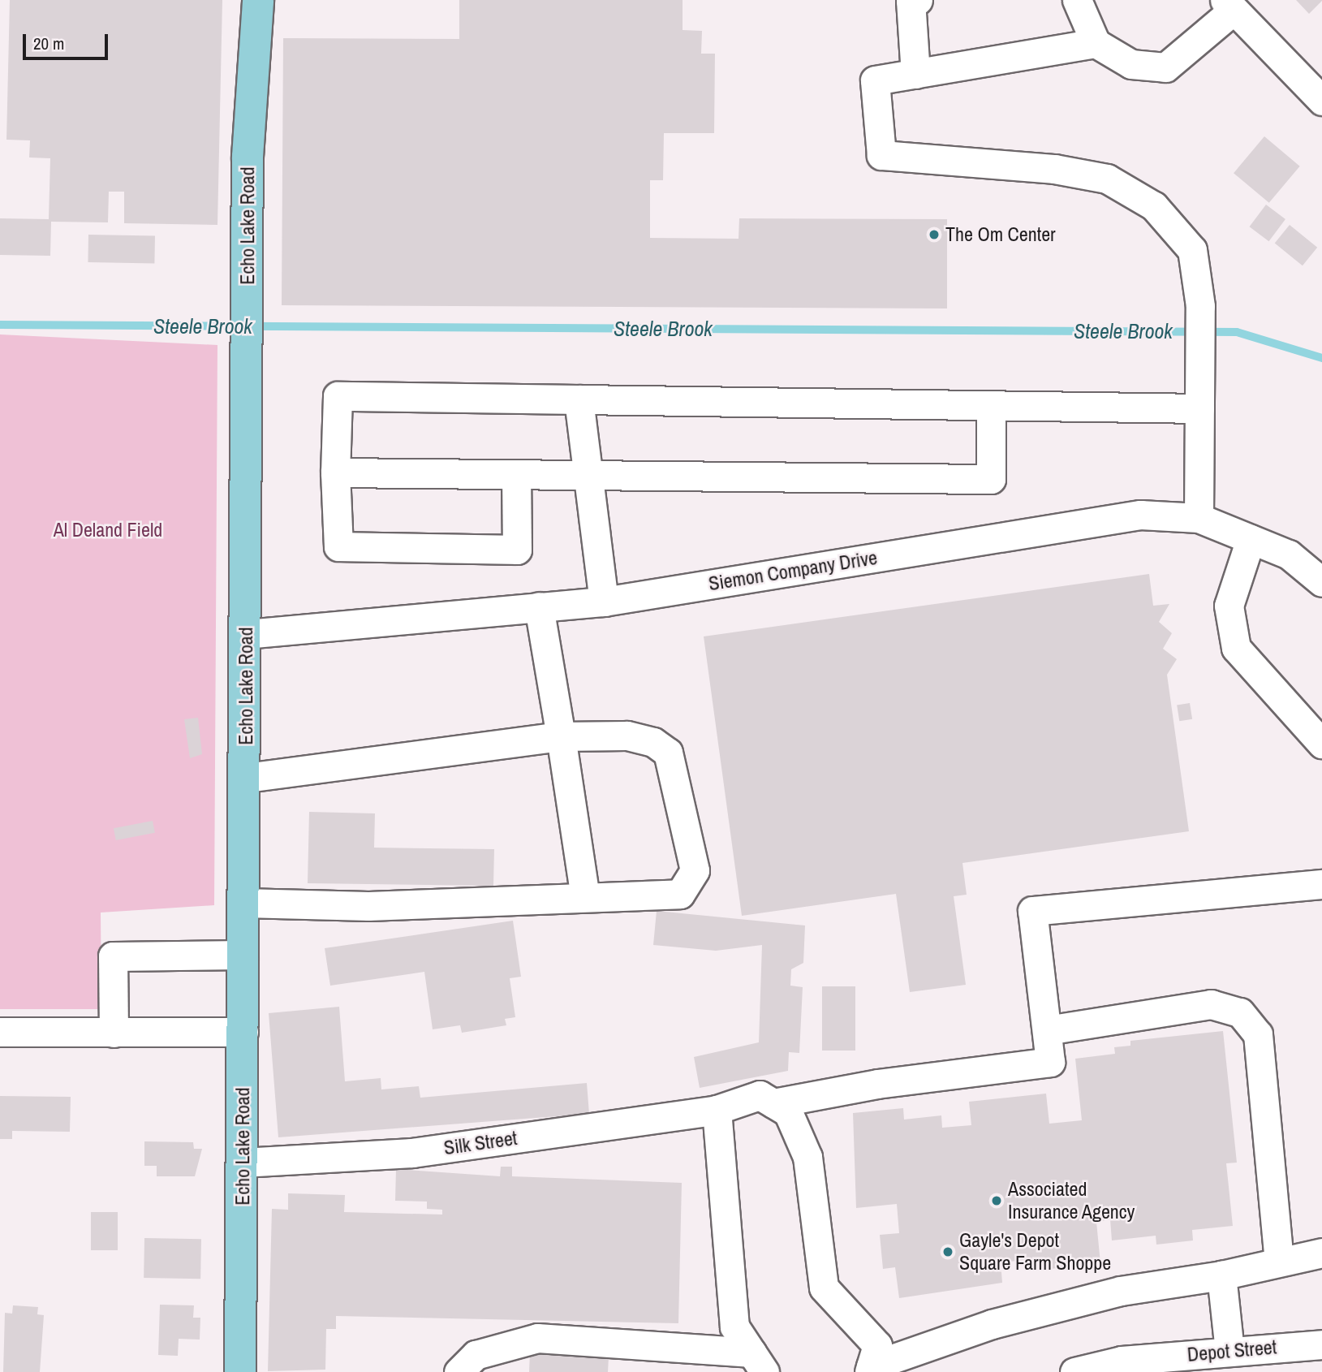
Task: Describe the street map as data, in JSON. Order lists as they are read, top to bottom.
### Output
{
  "streets": {
    "main road": ["Echo Lake Road"],
    "street": ["Siemon Company Drive", "Silk Street", "Depot Street"]
  },
  "crossings": [
    ["Echo Lake Road", "Siemon Company Drive"],
    ["Echo Lake Road", "Silk Street"]
  ],
  "water": ["Steele Brook"],
  "parks": ["Al Deland Field"],
  "places": ["The Om Center", "Associated Insurance Agency", "Gayle's Depot Square Farm Shoppe"],
  "scale_bar": "20 m"
}
